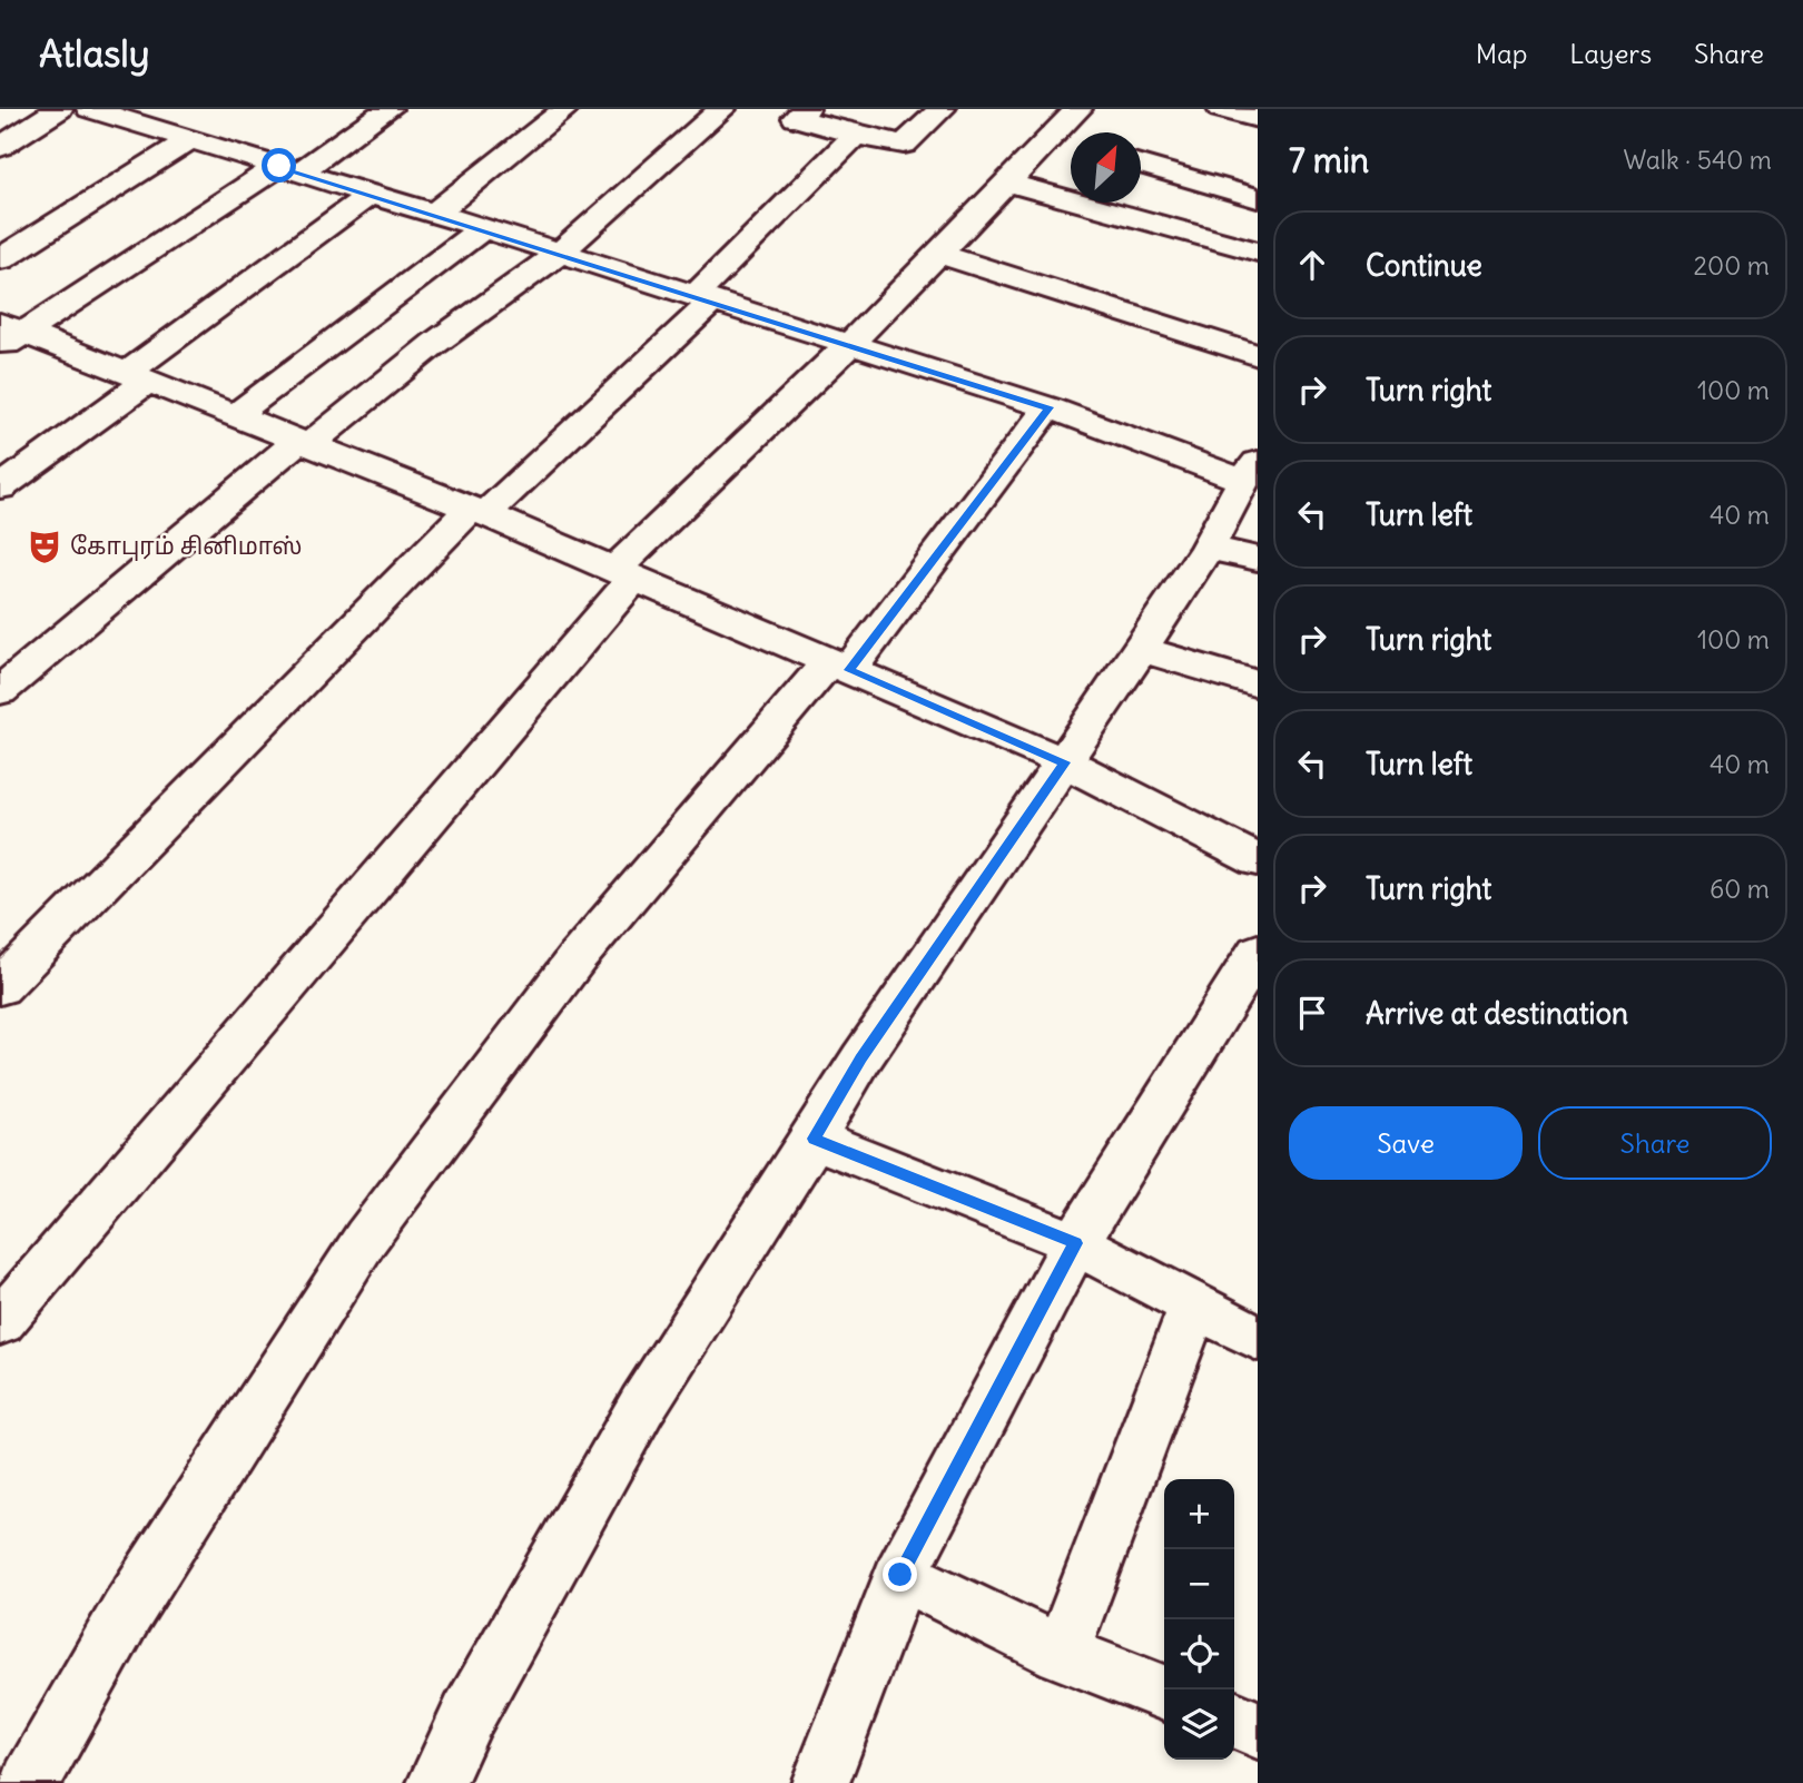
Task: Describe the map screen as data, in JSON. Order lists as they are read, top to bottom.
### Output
{
  "places": {
    "theatre": ["கோபுரம் சினிமாஸ்"]
  },
  "north": "top right",
  "page": {
    "header": "Atlasly",
    "nav": ["Map", "Layers", "Share"],
    "heading": ["7 min", "Walk · 540 m"],
    "list": [
      ["Continue", "200 m"],
      ["Turn right", "100 m"],
      ["Turn left", "40 m"],
      ["Turn right", "100 m"],
      ["Turn left", "40 m"],
      ["Turn right", "60 m"],
      "Arrive at destination"
    ],
    "buttons": ["Save", "Share"],
    "map_buttons": ["+", "−"]
  }
}
